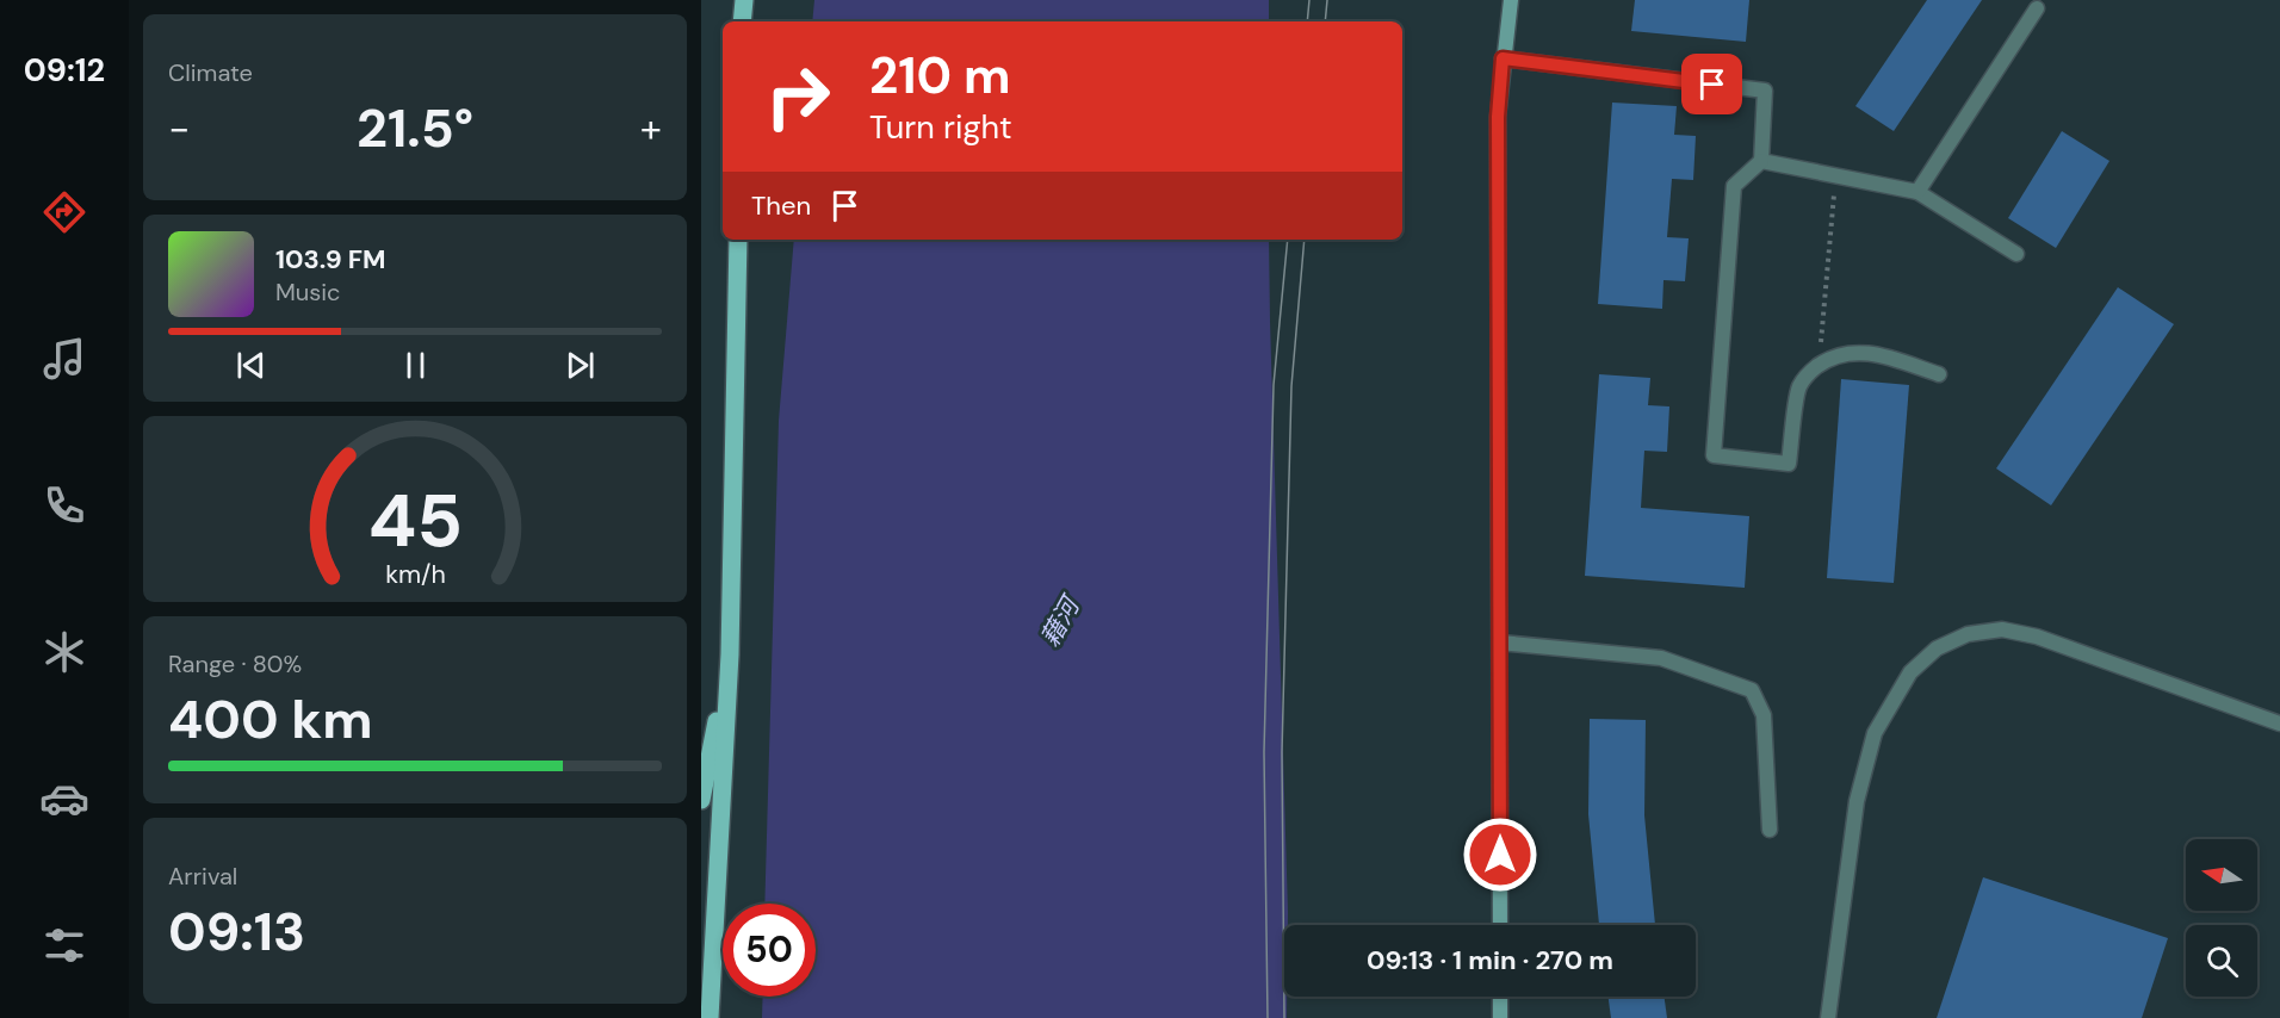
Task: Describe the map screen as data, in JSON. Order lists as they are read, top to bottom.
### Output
{
  "water": ["藉河"],
  "north": "left",
  "page": {
    "tabs": "09:12",
    "tile": [
      "Climate",
      ["Range · 80%", "400 km"],
      ["Arrival", "09:13"]
    ],
    "turn": ["210 m", "Turn right"],
    "heat": ["−", "21.5°", "+"],
    "then": "Then",
    "song": ["103.9 FM", "Music"],
    "limit": "50",
    "trip": "09:13 · 1 min · 270 m",
    "gauge": ["45", "km/h"]
  }
}
